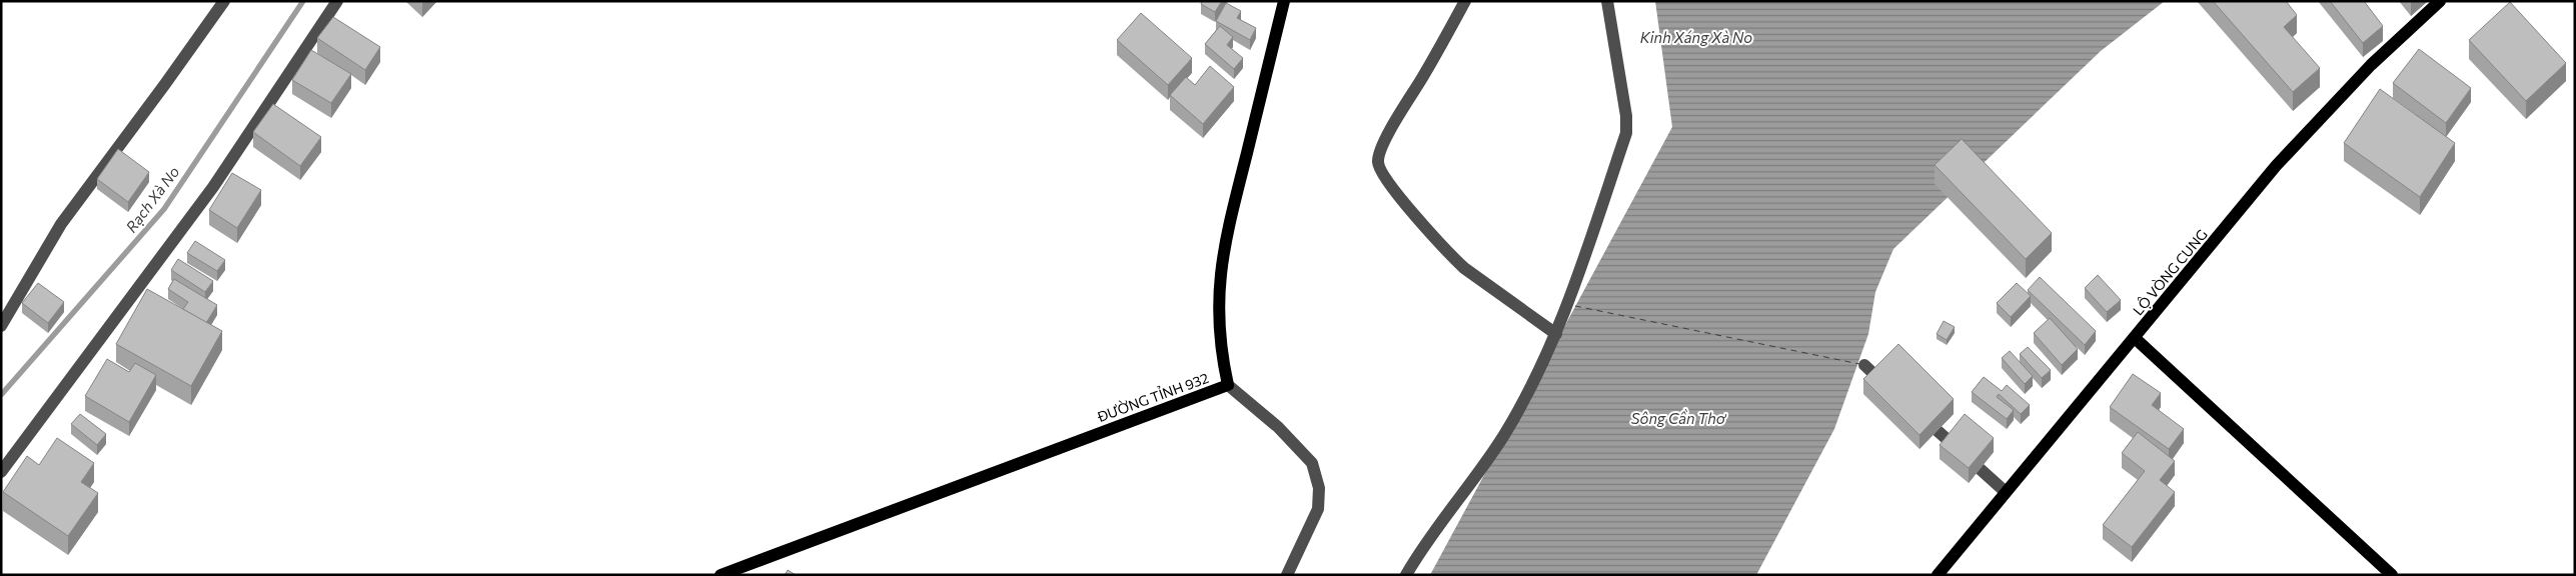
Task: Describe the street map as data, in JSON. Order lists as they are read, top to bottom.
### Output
{
  "streets": {
    "main road": ["LỘ VÒNG CUNG", "ĐƯỜNG TỈNH 932"]
  },
  "water": ["Kinh Xáng Xà No", "Rạch Xà No", "Sông Cần Thơ"]
}
